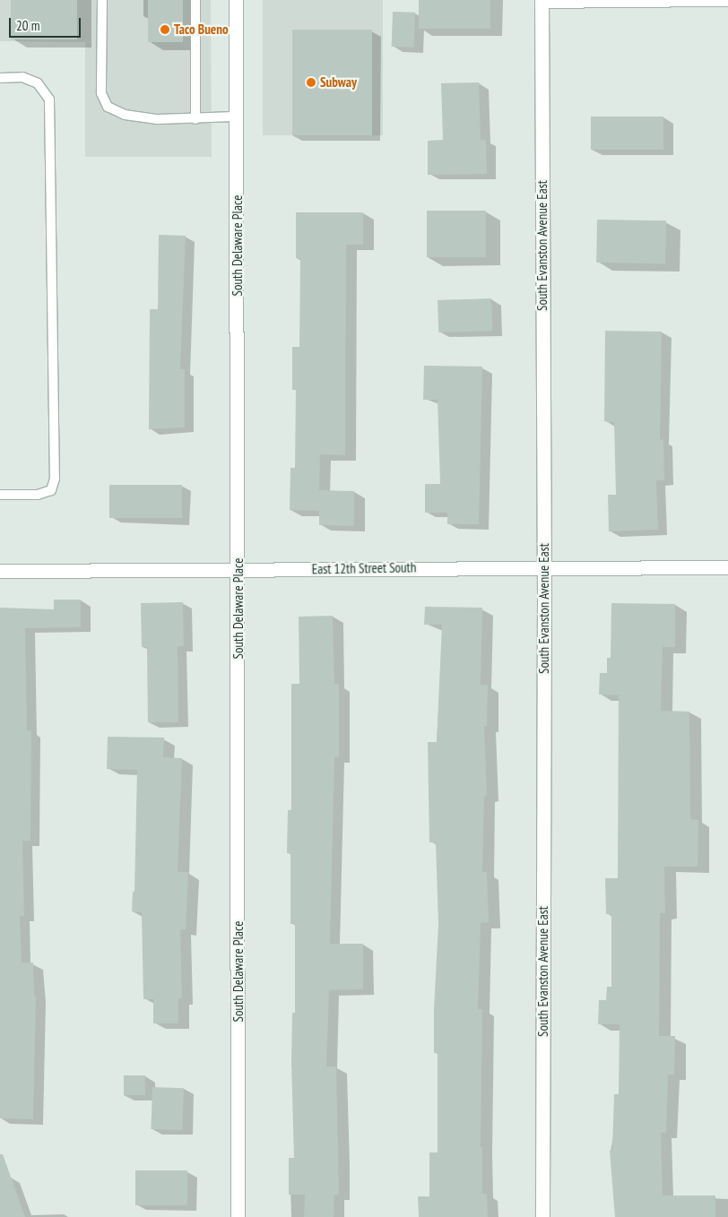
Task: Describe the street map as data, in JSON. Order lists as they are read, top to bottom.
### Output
{
  "streets": {
    "street": ["South Delaware Place", "South Evanston Avenue East", "East 12th Street South"]
  },
  "crossings": [
    ["South Delaware Place", "East 12th Street South"],
    ["South Evanston Avenue East", "East 12th Street South"]
  ],
  "places": ["Taco Bueno", "Subway"],
  "scale_bar": "20 m"
}
